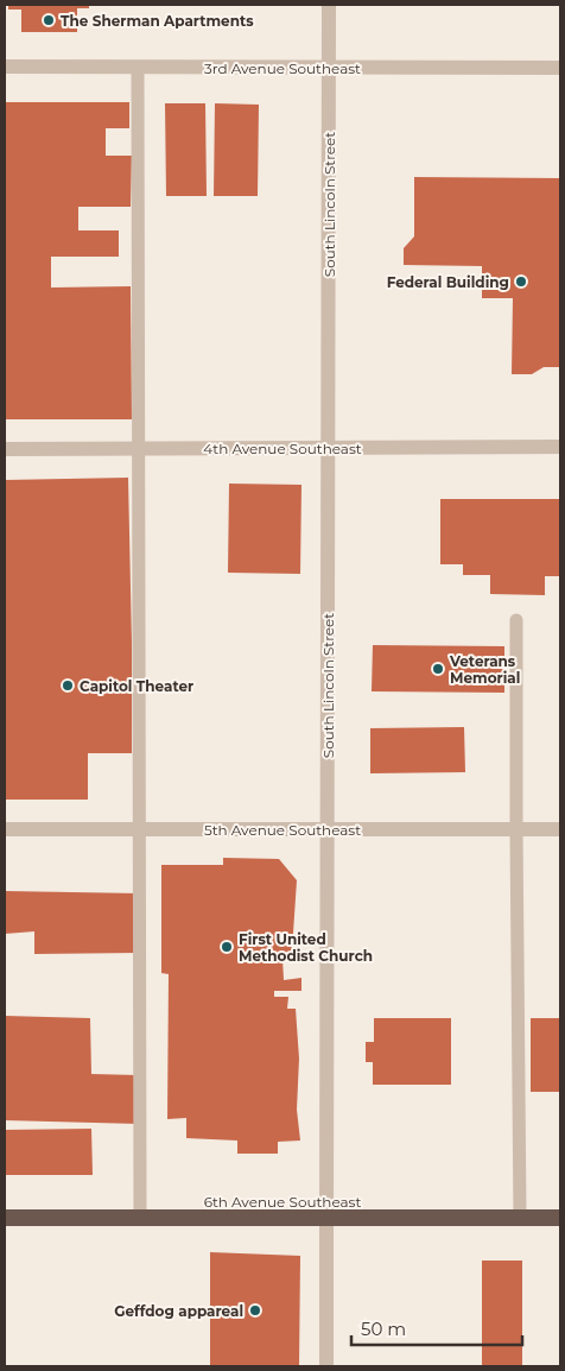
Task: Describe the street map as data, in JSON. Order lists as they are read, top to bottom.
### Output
{
  "streets": {
    "highway": ["6th Avenue Southeast"],
    "street": [
      "3rd Avenue Southeast",
      "South Lincoln Street",
      "4th Avenue Southeast",
      "5th Avenue Southeast"
    ]
  },
  "crossings": [
    ["3rd Avenue Southeast", "South Lincoln Street"],
    ["South Lincoln Street", "4th Avenue Southeast"],
    ["South Lincoln Street", "5th Avenue Southeast"],
    ["South Lincoln Street", "6th Avenue Southeast"]
  ],
  "places": [
    "The Sherman Apartments",
    "Federal Building",
    "Veterans Memorial",
    "Capitol Theater",
    "First United Methodist Church",
    "Geffdog appareal"
  ],
  "scale_bar": "50 m"
}
